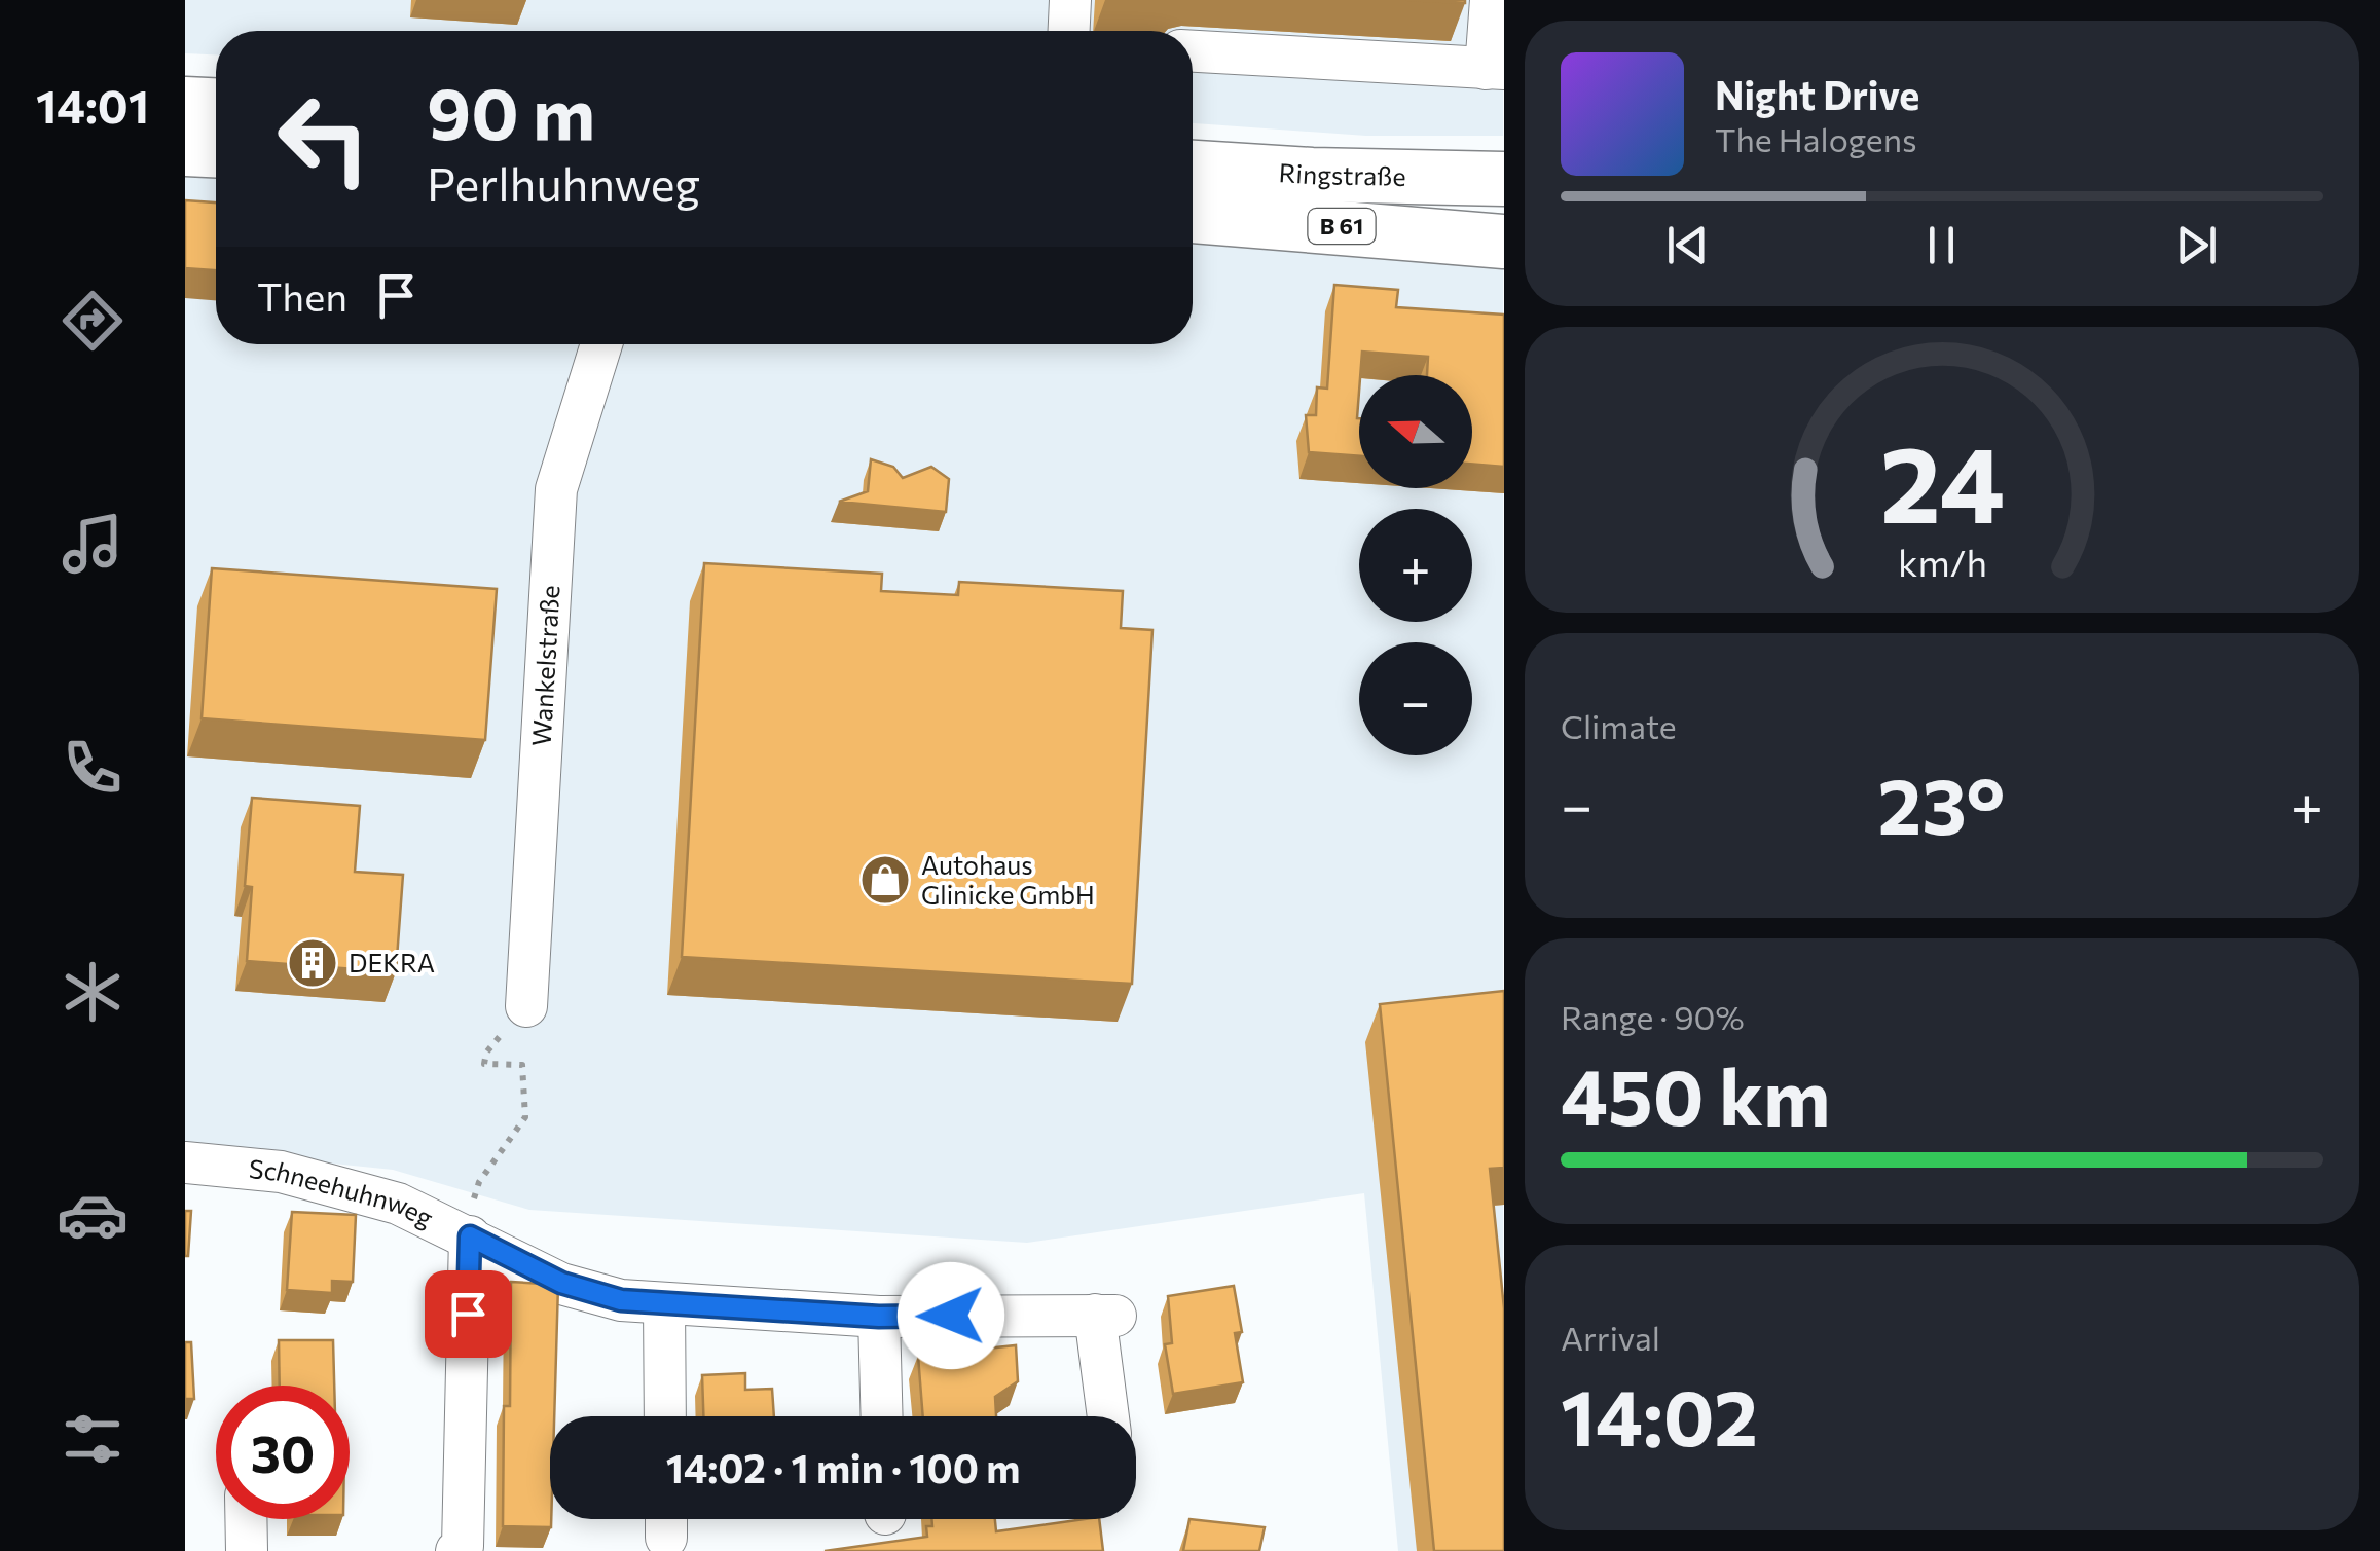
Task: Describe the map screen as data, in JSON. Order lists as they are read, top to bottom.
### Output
{
  "streets": {
    "main road": ["Ringstraße", "B 61"],
    "street": ["Wankelstraße", "Schneehuhnweg"]
  },
  "places": {
    "shop": ["Autohaus Glinicke GmbH"],
    "building": ["DEKRA"]
  },
  "north": "left",
  "page": {
    "tabs": "14:01",
    "turn": ["90 m", "Perlhuhnweg"],
    "song": ["Night Drive", "The Halogens"],
    "then": "Then",
    "map_buttons": ["+", "−"],
    "tile": [
      "Climate",
      ["Range · 90%", "450 km"],
      ["Arrival", "14:02"]
    ],
    "heat": ["−", "23°", "+"],
    "limit": "30",
    "trip": "14:02 · 1 min · 100 m",
    "gauge": ["24", "km/h"]
  }
}
